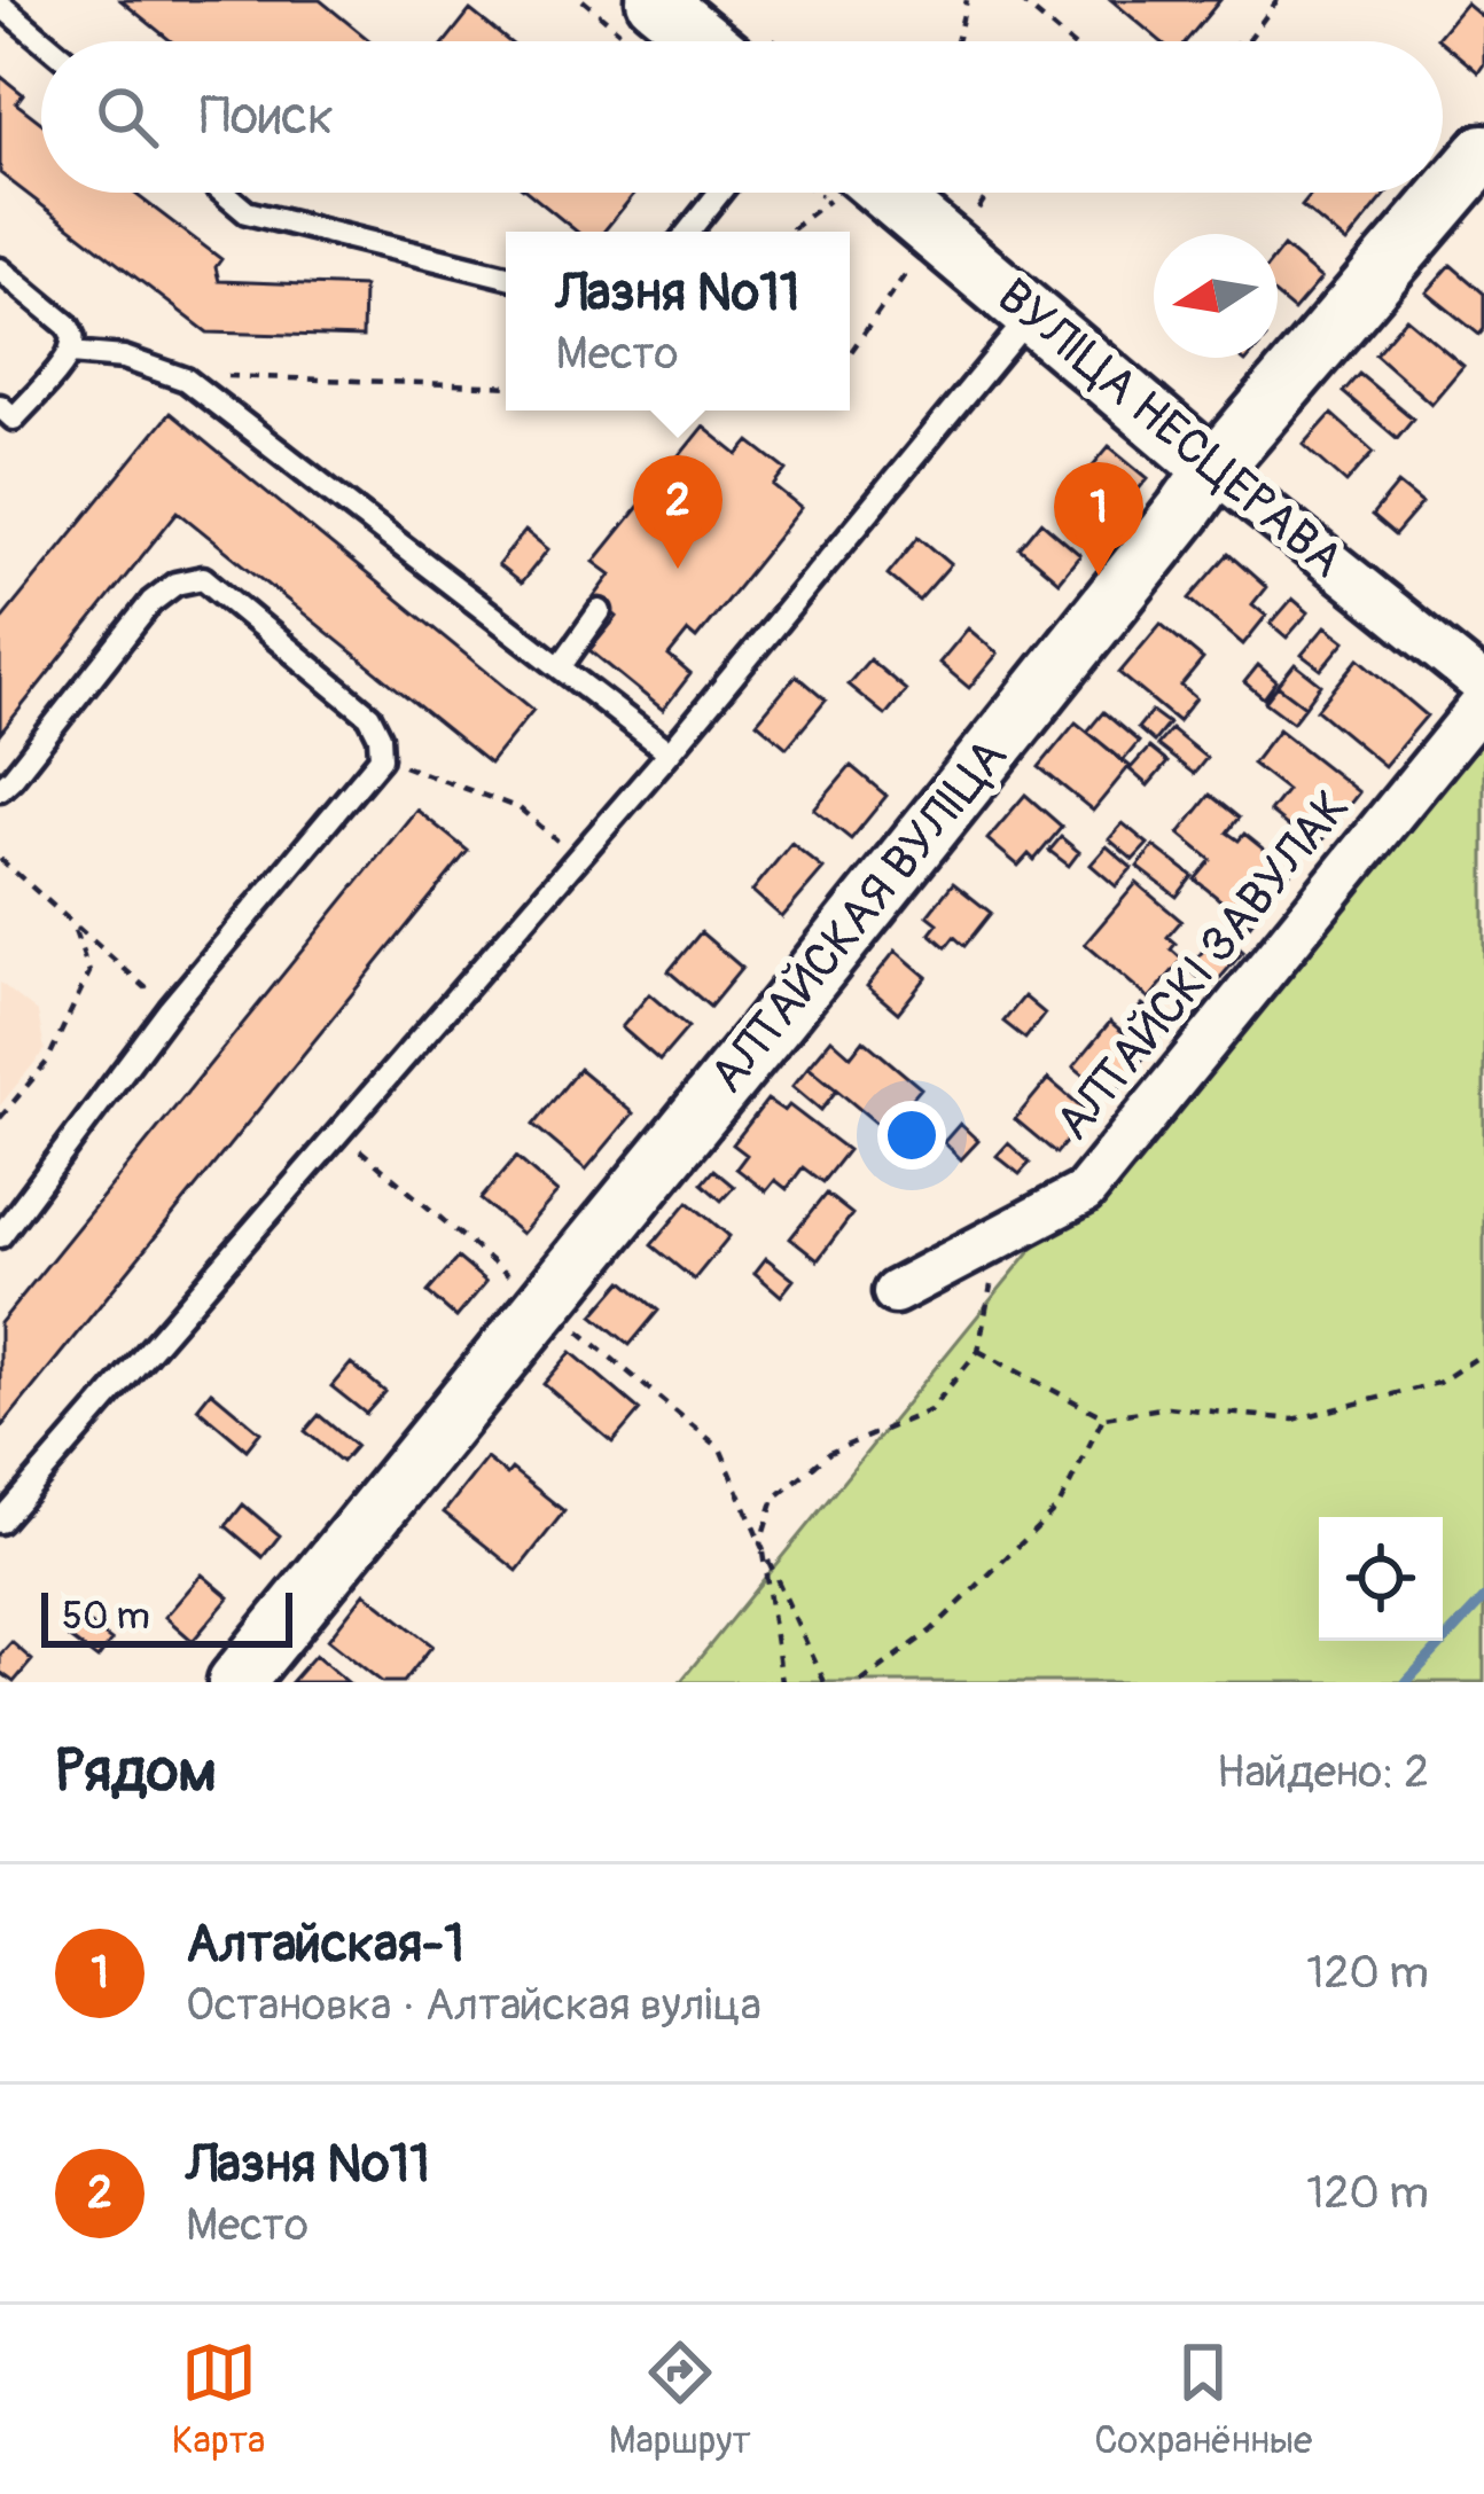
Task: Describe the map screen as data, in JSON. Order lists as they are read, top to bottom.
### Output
{
  "streets": {
    "main road": ["ВУЛІЦА НЕСЦЕРАВА", "АЛТАЙСКАЯ ВУЛІЦА"],
    "street": ["АЛТАЙСКІ ЗАВУЛАК"]
  },
  "crossings": [
    ["ВУЛІЦА НЕСЦЕРАВА", "АЛТАЙСКАЯ ВУЛІЦА"]
  ],
  "scale_bar": "50 m",
  "north": "left",
  "page": {
    "search": "Поиск",
    "popup": ["Лазня №11", "Место"],
    "pins": ["2", "1"],
    "scale": "50 m",
    "heading": ["Рядом", "Найдено: 2"],
    "list": [
      {
        "mark": "1",
        "name": "Алтайская-1",
        "note": "Остановка · Алтайская вуліца",
        "value": "120 m"
      },
      {
        "mark": "2",
        "name": "Лазня №11",
        "note": "Место",
        "value": "120 m"
      }
    ],
    "nav": ["Карта", "Маршрут", "Сохранённые"]
  }
}
